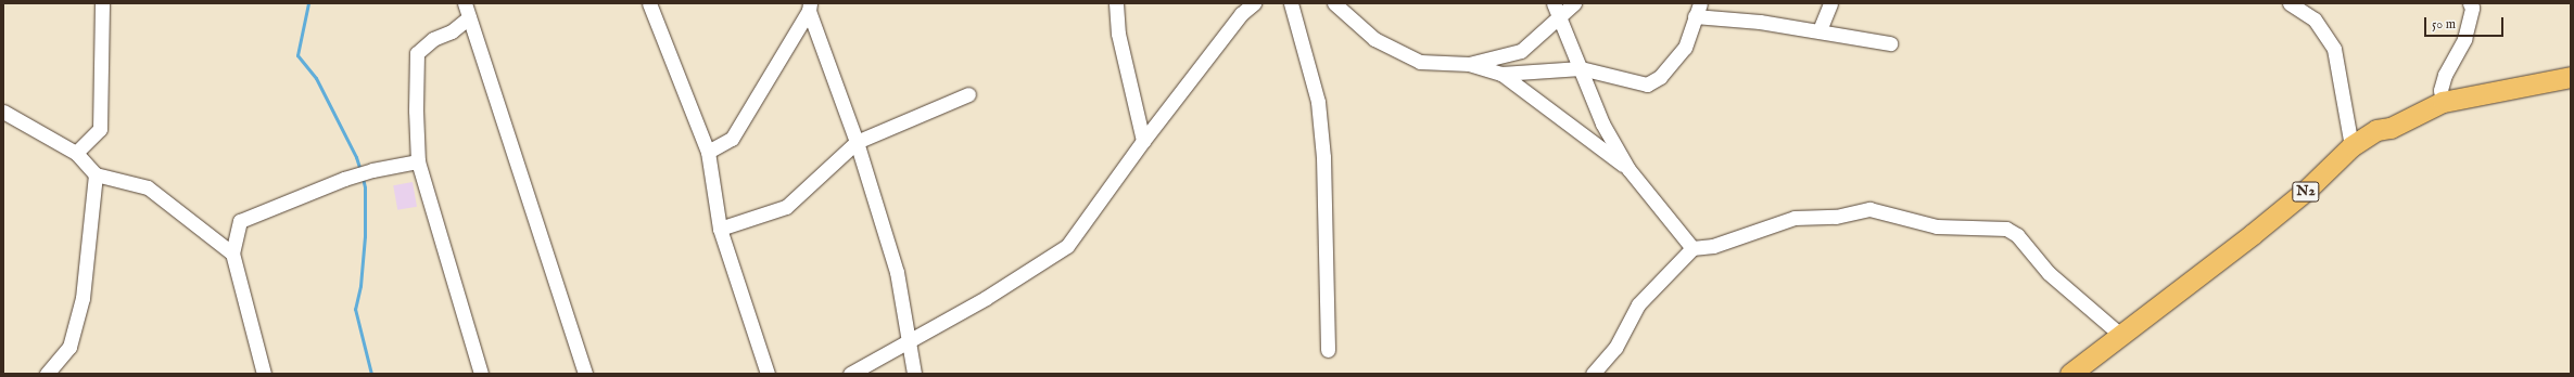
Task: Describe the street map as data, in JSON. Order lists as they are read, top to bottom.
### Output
{
  "streets": {
    "highway": ["N2"]
  },
  "scale_bar": "50 m"
}
